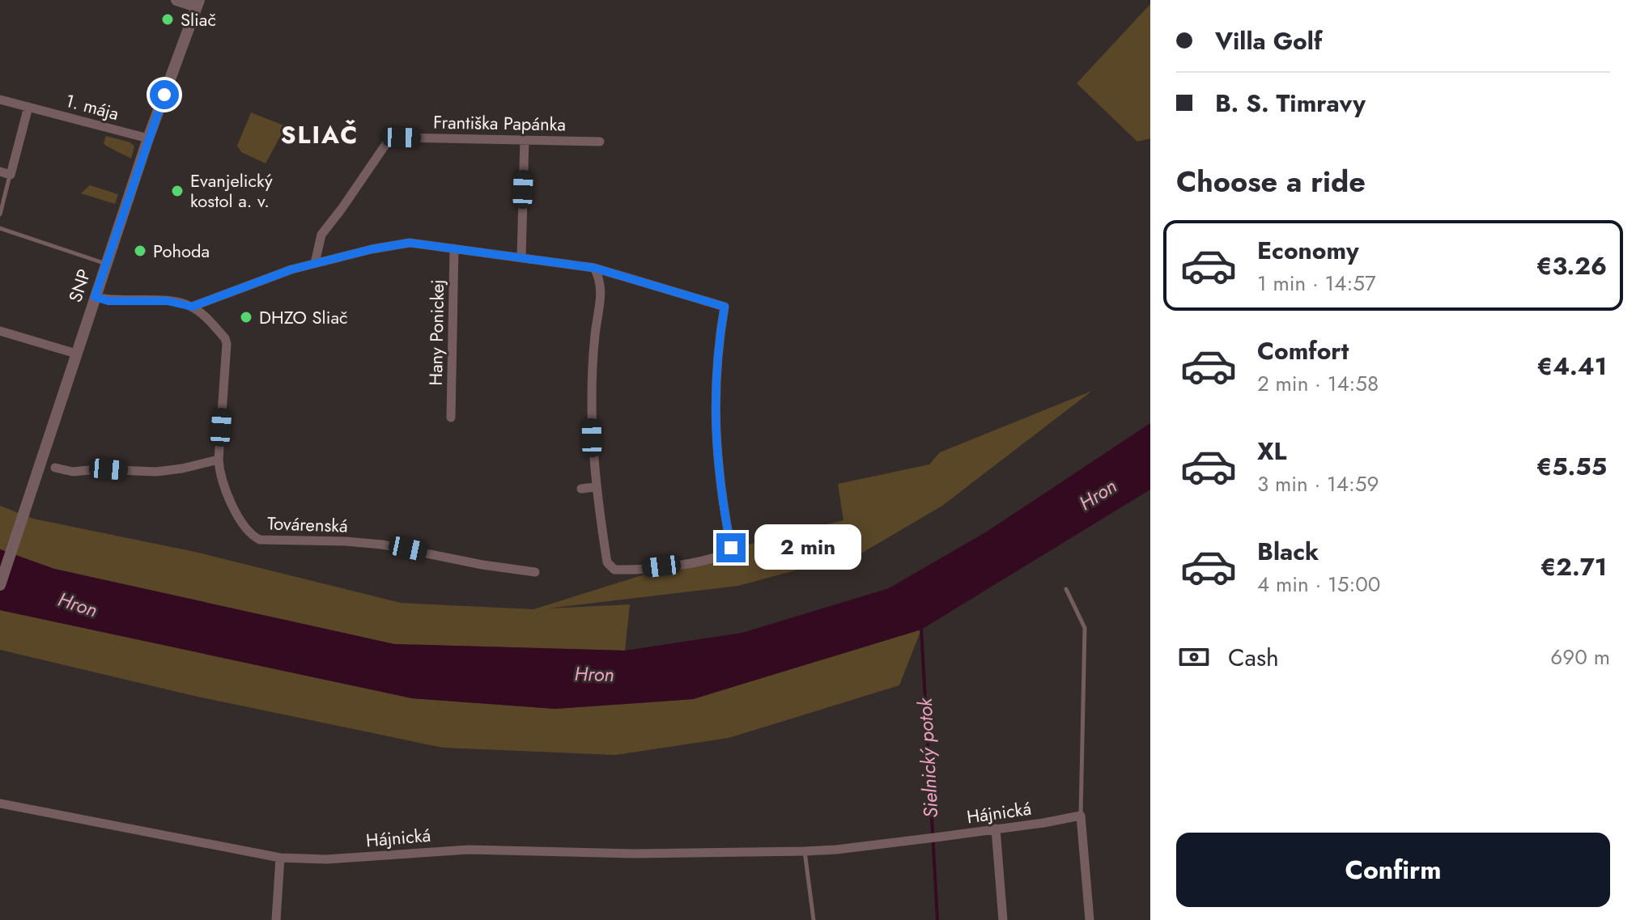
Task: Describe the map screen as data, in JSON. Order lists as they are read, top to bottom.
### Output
{
  "streets": {
    "street": [
      "1. mája",
      "Františka Papánka",
      "SNP",
      "Hany Ponickej",
      "Továrenská",
      "Hájnická"
    ]
  },
  "crossings": [
    ["1. mája", "SNP"]
  ],
  "districts": ["SLIAČ"],
  "water": ["Hron", "Sielnický potok"],
  "places": [
    "Sliač",
    "Evanjelický kostol a. v.",
    "Pohoda",
    "DHZO Sliač"
  ],
  "page": {
    "banner": ["Villa Golf", "B. S. Timravy"],
    "heading": "Choose a ride",
    "list": [
      {
        "name": "Economy",
        "note": "1 min · 14:57",
        "value": "€3.26"
      },
      {
        "name": "Comfort",
        "note": "2 min · 14:58",
        "value": "€4.41"
      },
      {
        "name": "XL",
        "note": "3 min · 14:59",
        "value": "€5.55"
      },
      {
        "name": "Black",
        "note": "4 min · 15:00",
        "value": "€2.71"
      }
    ],
    "bubble": "2 min",
    "pay": ["Cash", "690 m"],
    "buttons": "Confirm"
  }
}
